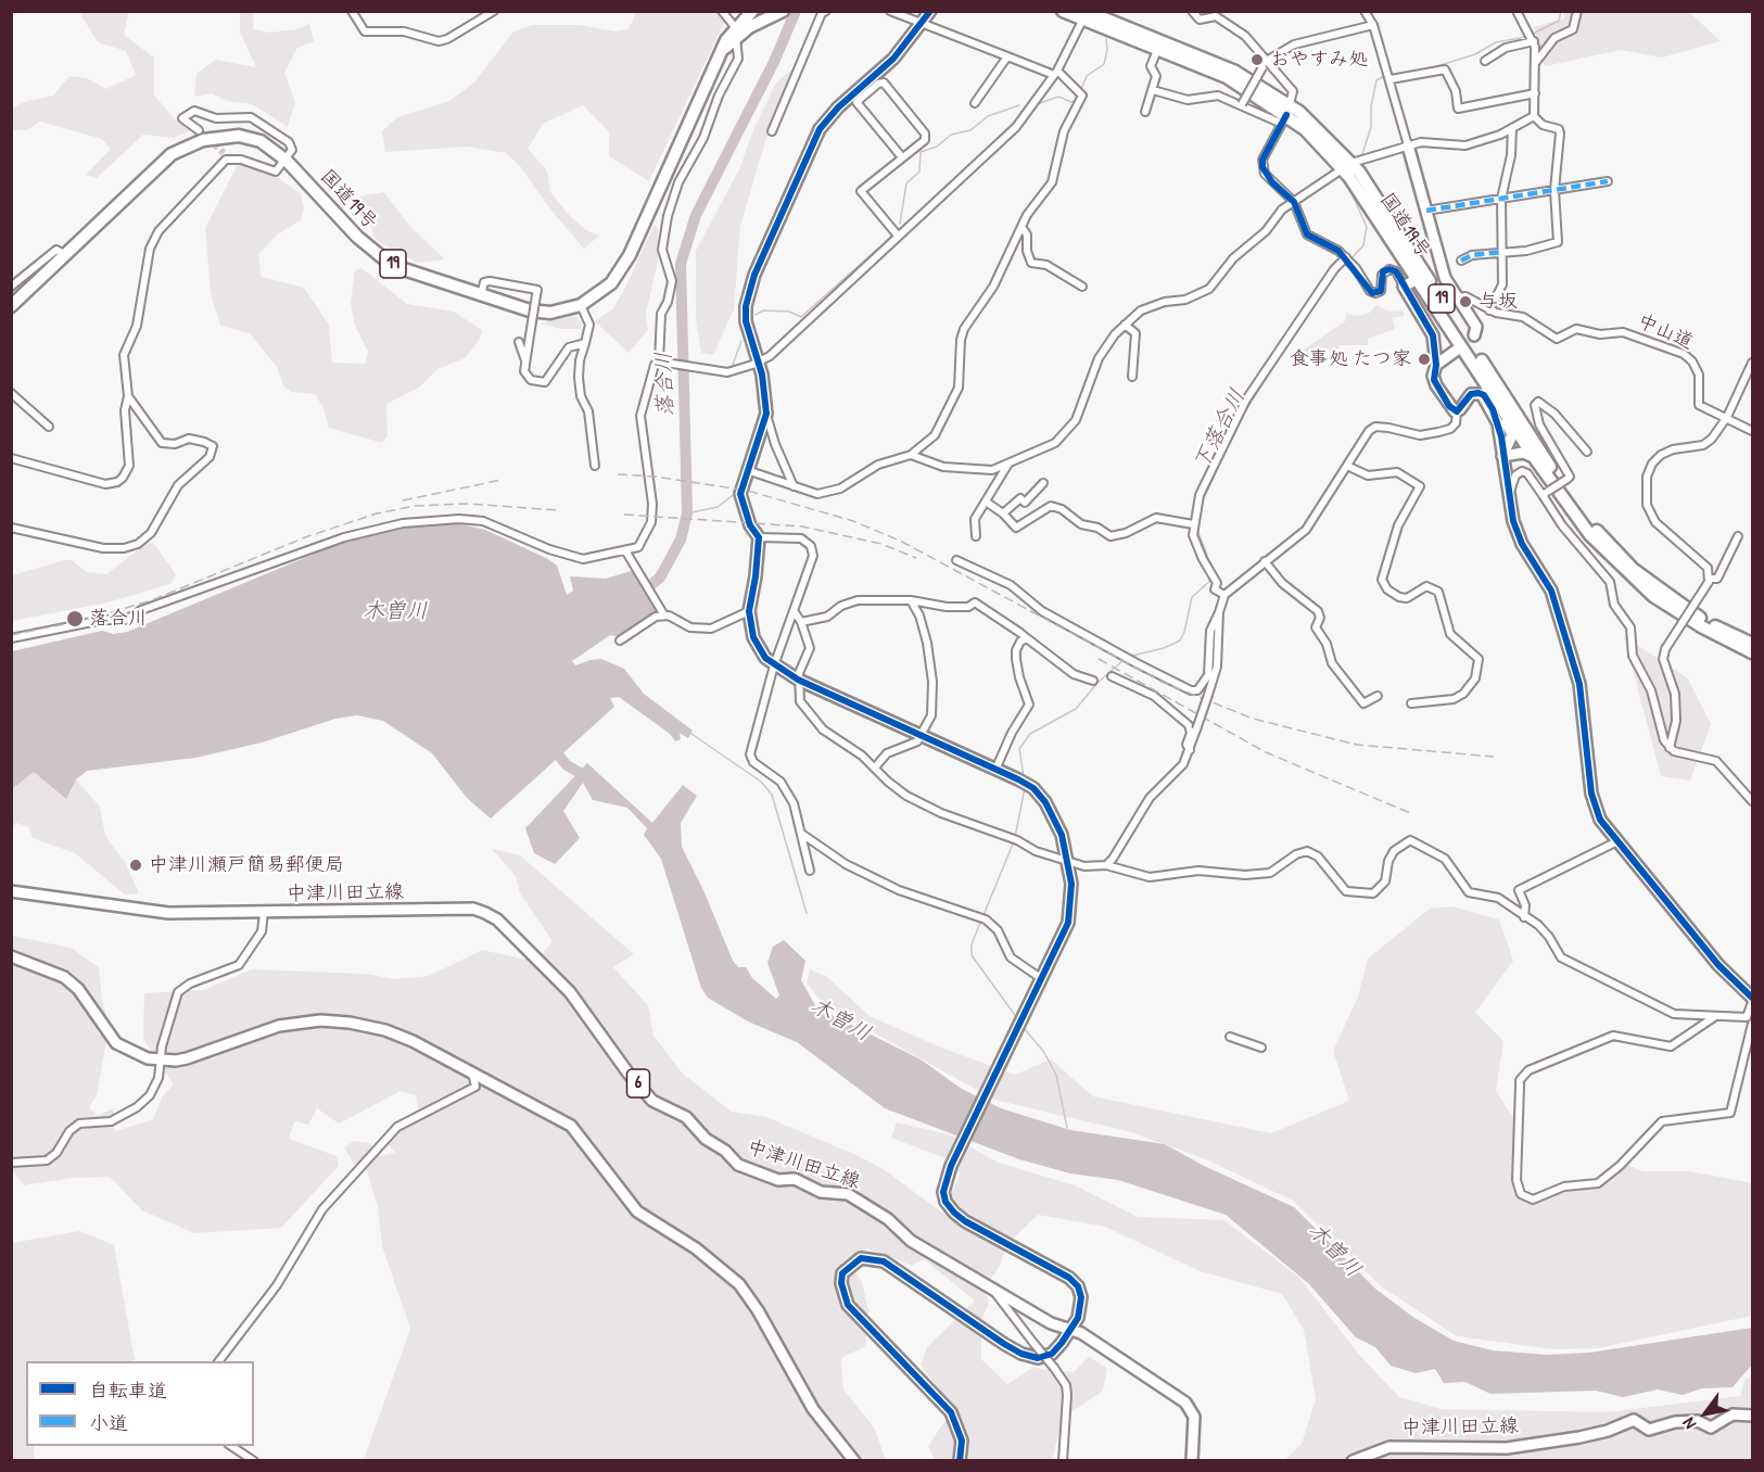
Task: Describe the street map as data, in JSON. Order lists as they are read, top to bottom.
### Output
{
  "streets": {
    "highway": ["国道19号", "19"],
    "street": ["中山道", "中津川田立線", "6"]
  },
  "water": ["落合川", "下落合川", "木曽川"],
  "places": [
    "おやすみ処",
    "与坂",
    "食事処 たつ家",
    "落合川",
    "中津川瀬戸簡易郵便局"
  ],
  "legend": ["自転車道", "小道"],
  "north": "bottom left"
}
